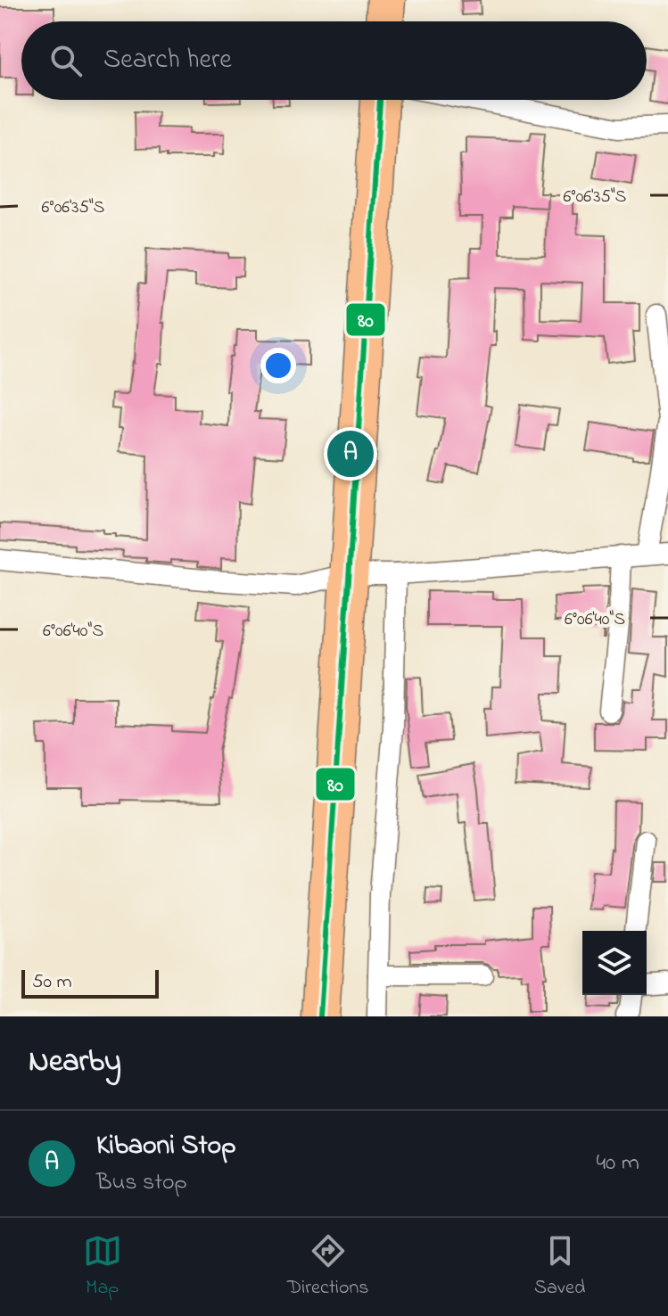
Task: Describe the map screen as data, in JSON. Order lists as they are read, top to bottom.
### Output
{
  "lines": ["transit line 80"],
  "scale_bar": "50 m",
  "page": {
    "search": "Search here",
    "pins": "A",
    "scale": "50 m",
    "heading": "Nearby",
    "list": [
      {
        "mark": "A",
        "name": "Kibaoni Stop",
        "note": "Bus stop",
        "value": "40 m"
      }
    ],
    "nav": ["Map", "Directions", "Saved"]
  },
  "coordinates": ["6°06'35\"S", "6°06'40\"S"]
}
